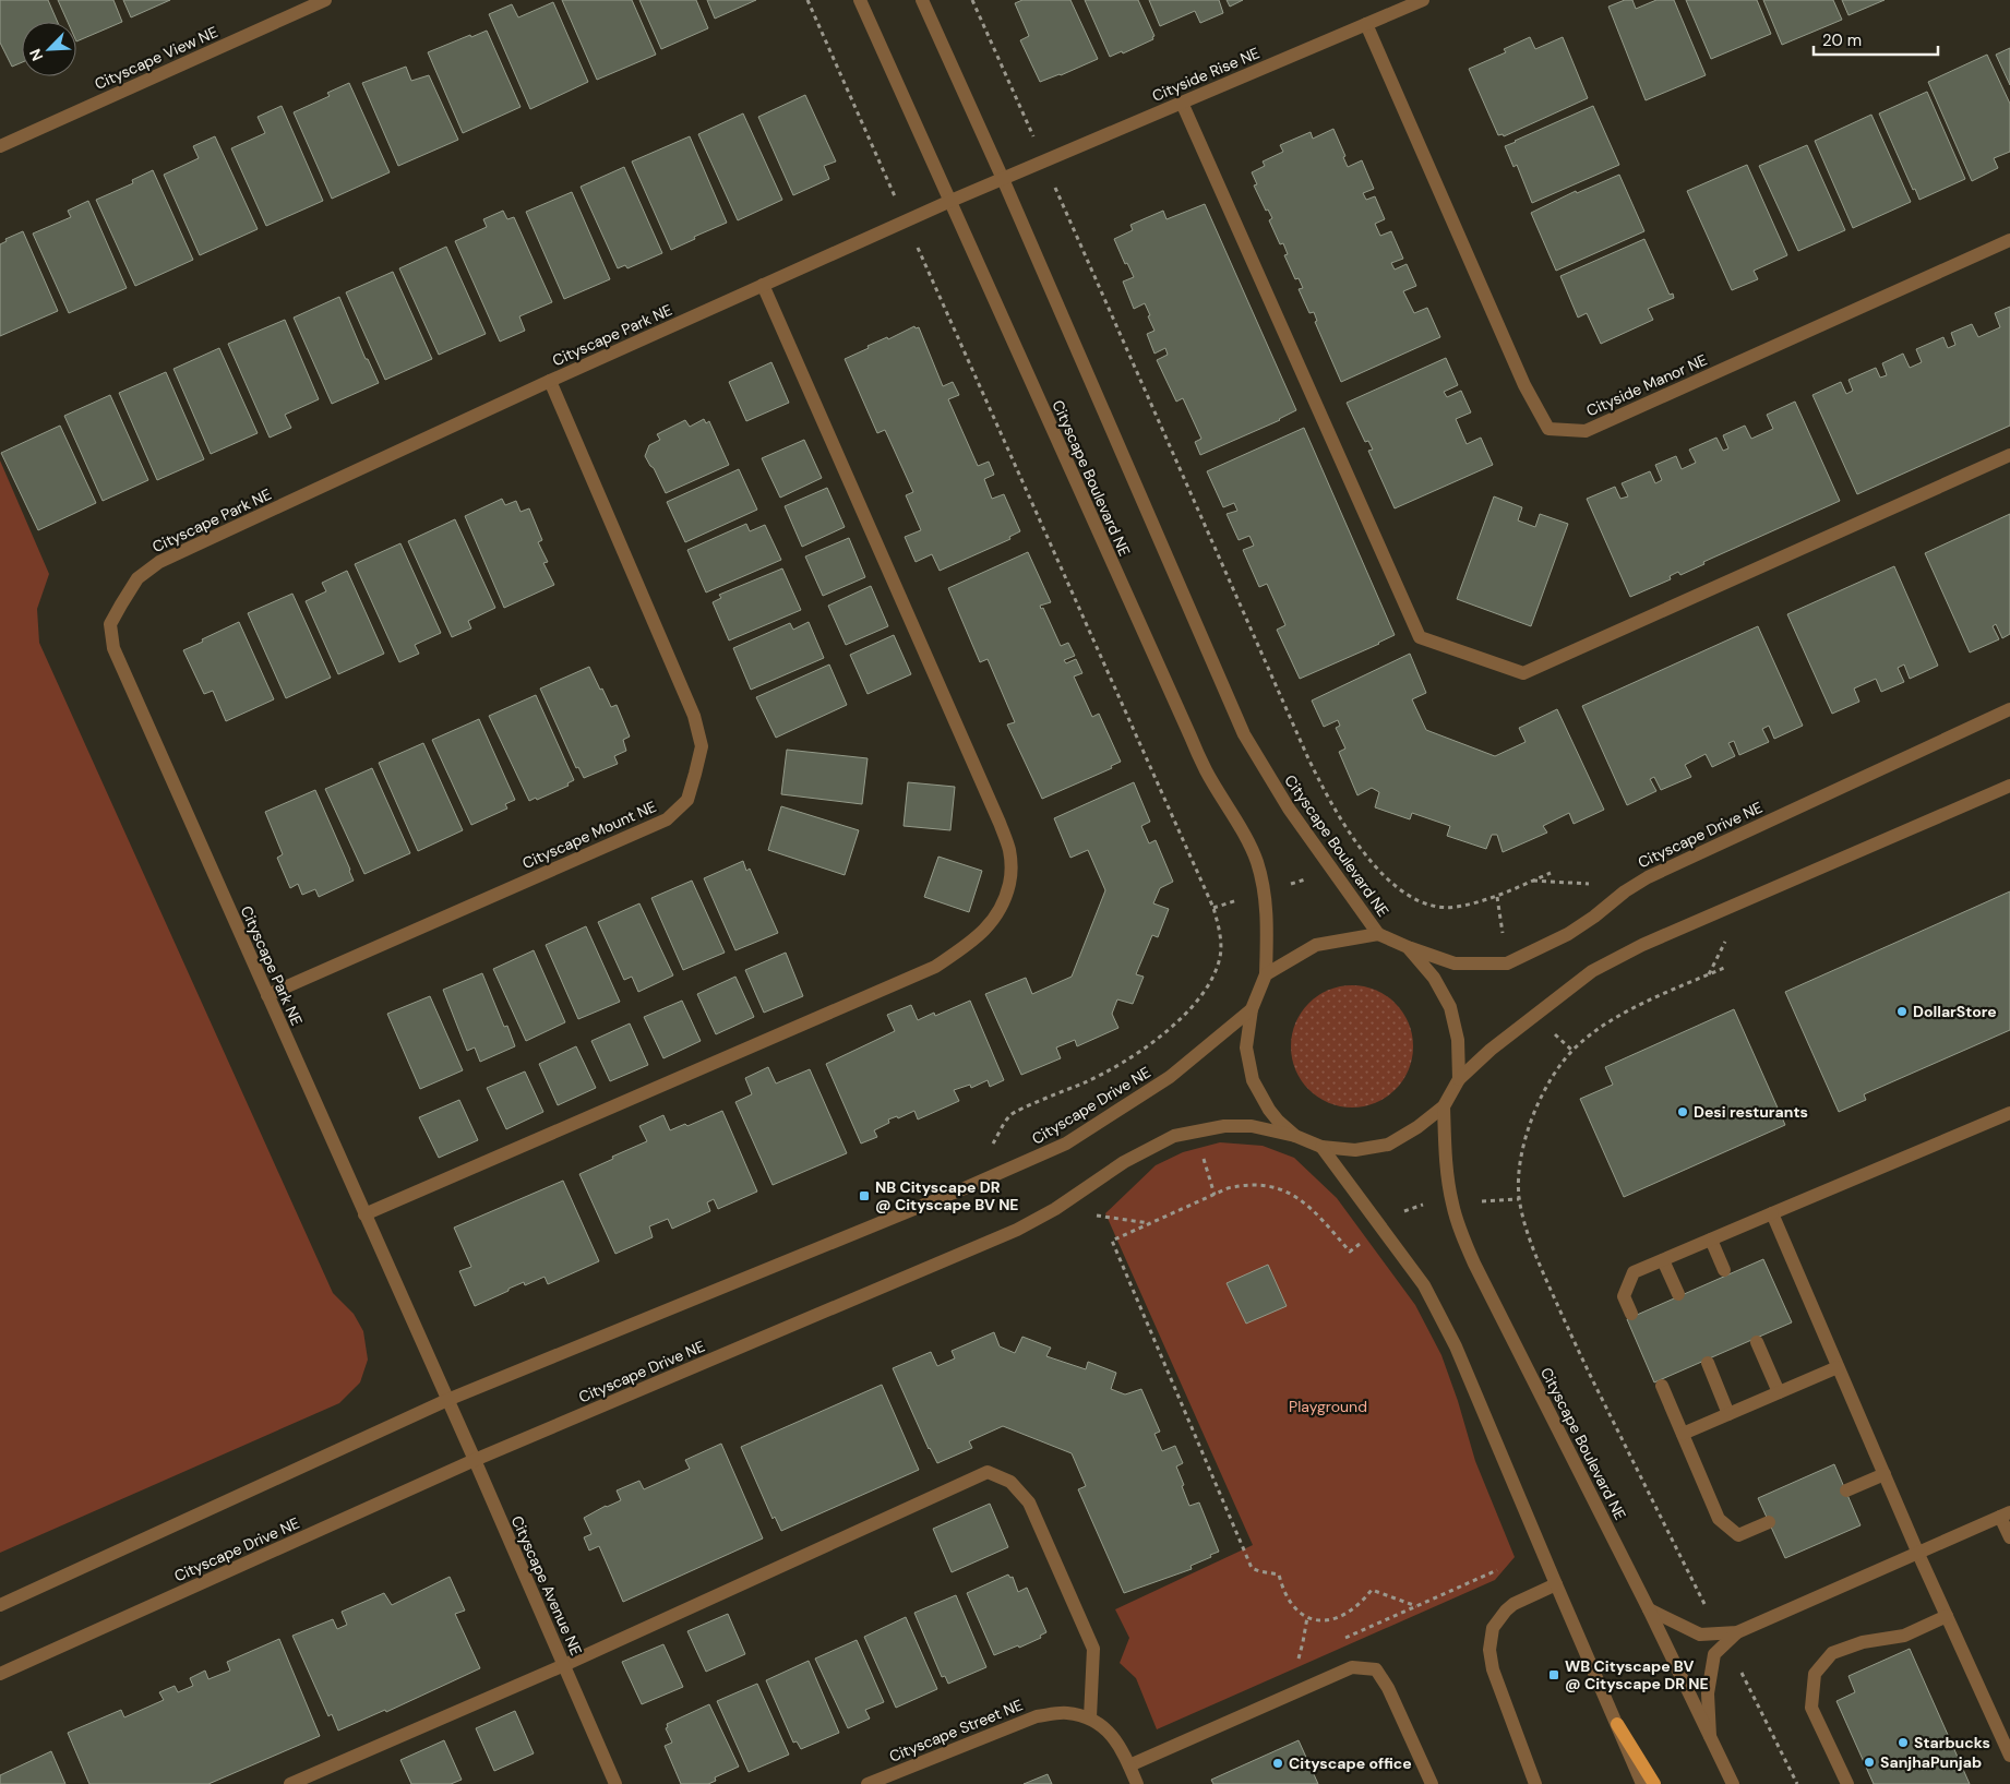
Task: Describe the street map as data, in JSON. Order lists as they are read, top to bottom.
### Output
{
  "streets": {
    "street": [
      "Cityscape View NE",
      "Cityside Rise NE",
      "Cityscape Park NE",
      "Cityside Manor NE",
      "Cityscape Boulevard NE",
      "Cityscape Mount NE",
      "Cityscape Drive NE",
      "Cityscape Avenue NE",
      "Cityscape Street NE"
    ]
  },
  "crossings": [
    ["Cityside Rise NE", "Cityscape Park NE"],
    ["Cityside Rise NE", "Cityside Manor NE"],
    ["Cityside Rise NE", "Cityscape Boulevard NE"],
    ["Cityscape Park NE", "Cityscape Boulevard NE"],
    ["Cityscape Park NE", "Cityscape Mount NE"],
    ["Cityscape Park NE", "Cityscape Drive NE"],
    ["Cityscape Park NE", "Cityscape Avenue NE"],
    ["Cityscape Boulevard NE", "Cityscape Drive NE"],
    ["Cityscape Drive NE", "Cityscape Avenue NE"]
  ],
  "parks": ["Playground"],
  "places": {
    "other": [
      "DollarStore",
      "Desi resturants",
      "Starbucks",
      "SanjhaPunjab",
      "Cityscape office"
    ],
    "transit": ["NB Cityscape DR @ Cityscape BV NE", "WB Cityscape BV @ Cityscape DR NE"]
  },
  "scale_bar": "20 m",
  "north": "bottom left"
}
